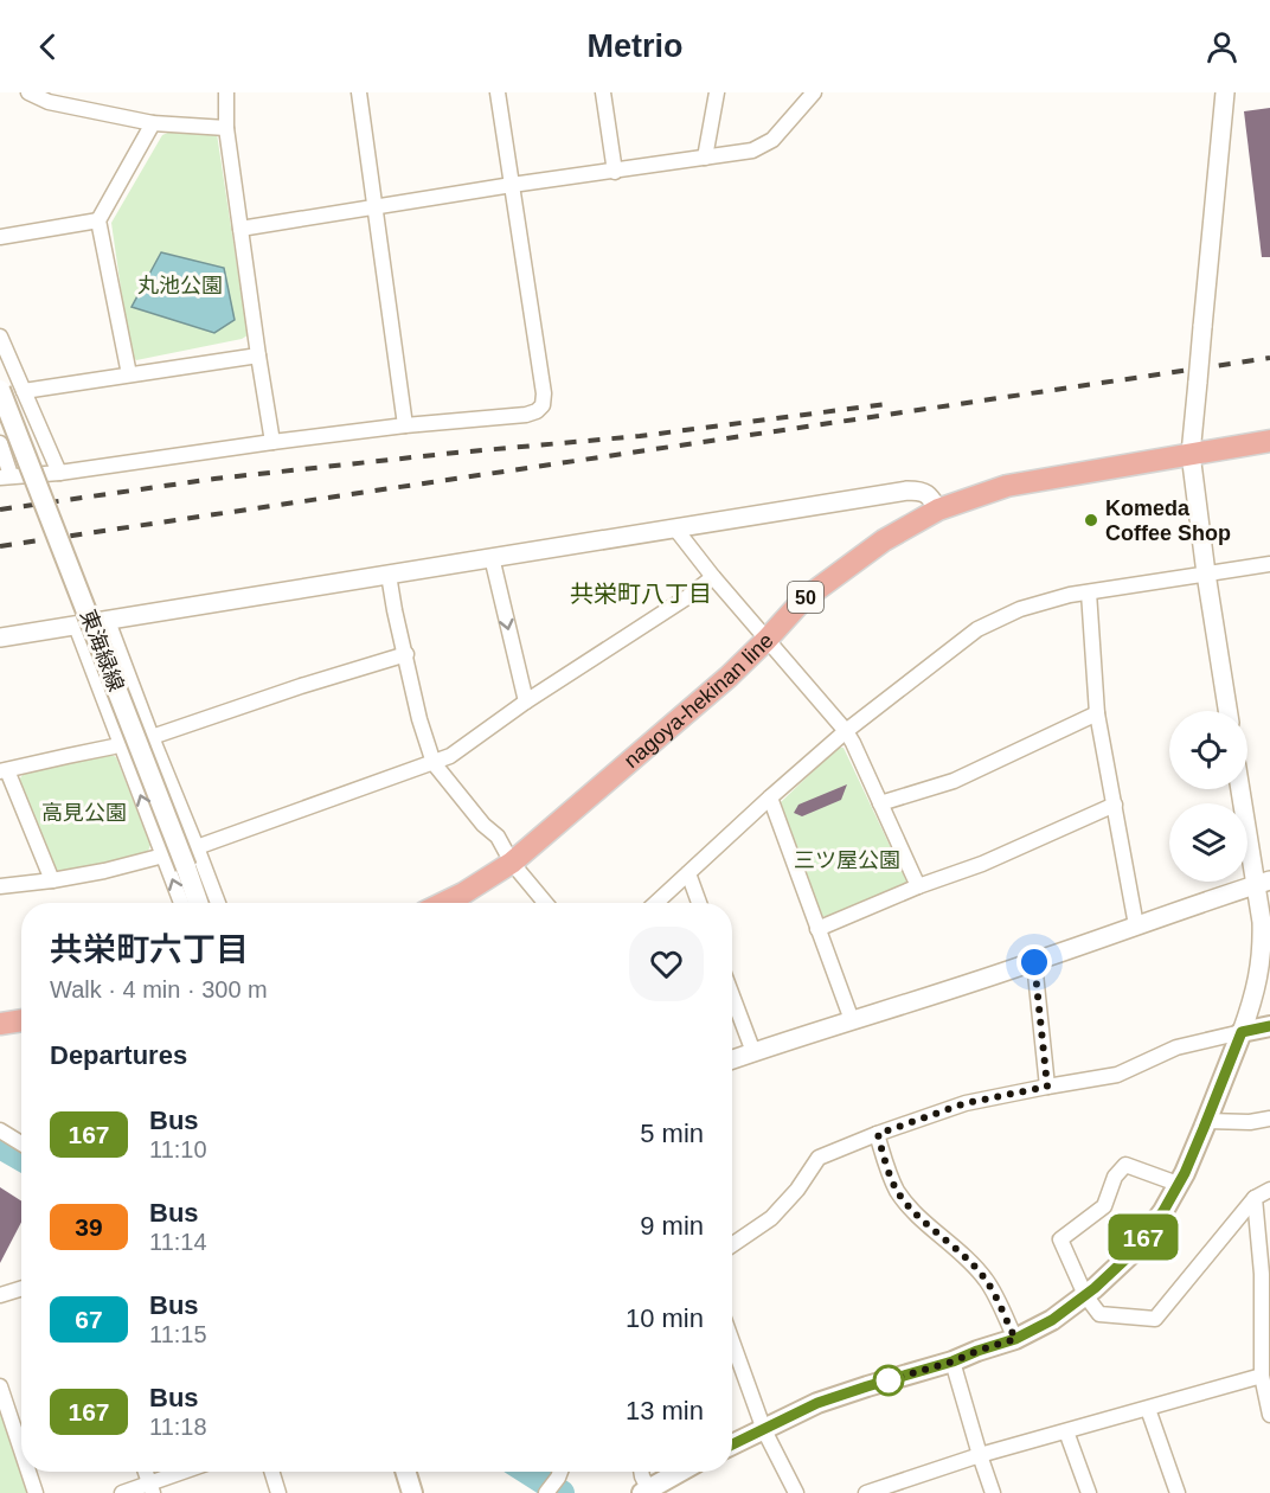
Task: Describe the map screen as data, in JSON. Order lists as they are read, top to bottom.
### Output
{
  "streets": {
    "main road": ["50", "東海緑線", "nagoya-hekinan line"]
  },
  "districts": ["共栄町八丁目"],
  "parks": ["丸池公園", "高見公園", "三ツ屋公園"],
  "places": ["Komeda Coffee Shop"],
  "lines": ["bus line 167"],
  "page": {
    "header": "Metrio",
    "on_map": "167",
    "heading": [
      ["共栄町六丁目", "Walk · 4 min · 300 m"],
      "Departures"
    ],
    "list": [
      {
        "mark": "167",
        "name": "Bus",
        "note": "11:10",
        "value": "5 min"
      },
      {
        "mark": "39",
        "name": "Bus",
        "note": "11:14",
        "value": "9 min"
      },
      {
        "mark": "67",
        "name": "Bus",
        "note": "11:15",
        "value": "10 min"
      },
      {
        "mark": "167",
        "name": "Bus",
        "note": "11:18",
        "value": "13 min"
      }
    ]
  }
}
